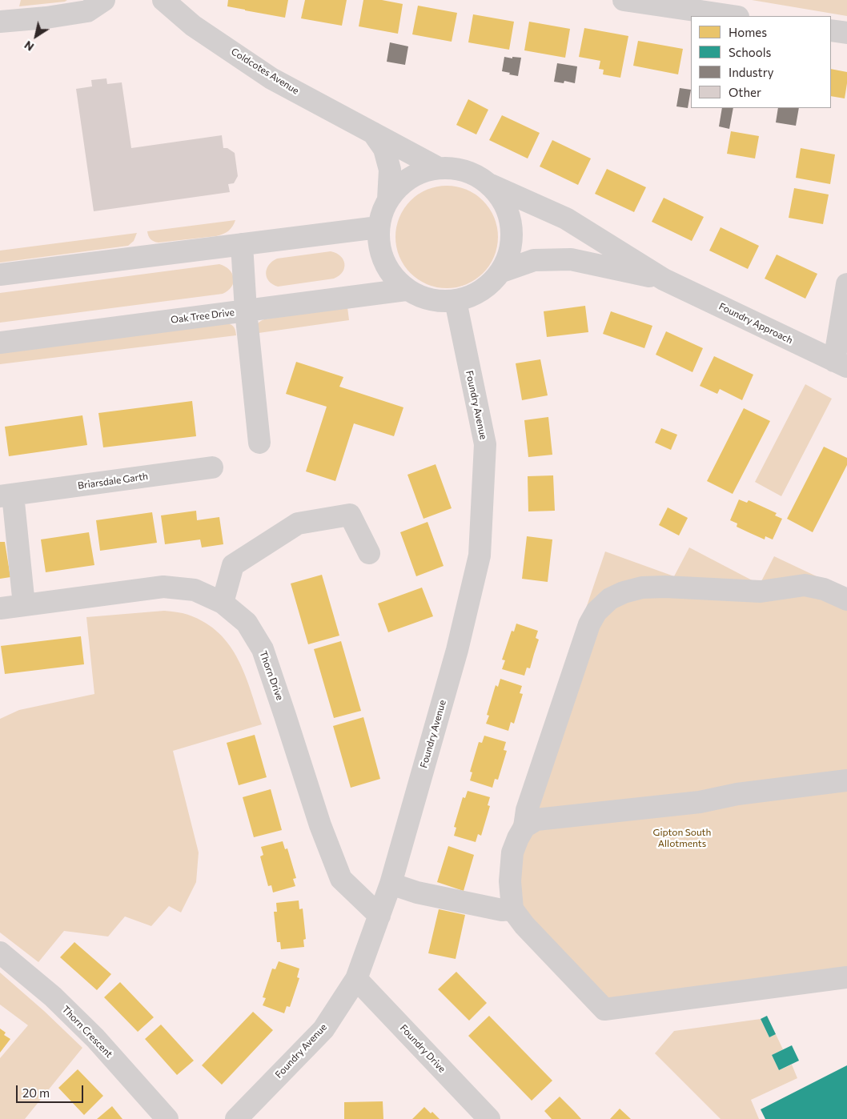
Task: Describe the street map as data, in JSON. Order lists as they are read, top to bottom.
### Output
{
  "streets": {
    "street": [
      "Coldcotes Avenue",
      "Oak Tree Drive",
      "Foundry Approach",
      "Foundry Avenue",
      "Briarsdale Garth",
      "Thorn Drive",
      "Thorn Crescent",
      "Foundry Drive"
    ]
  },
  "crossings": [
    ["Coldcotes Avenue", "Oak Tree Drive"],
    ["Coldcotes Avenue", "Foundry Approach"],
    ["Coldcotes Avenue", "Foundry Avenue"],
    ["Oak Tree Drive", "Foundry Approach"],
    ["Oak Tree Drive", "Foundry Avenue"],
    ["Foundry Approach", "Foundry Avenue"],
    ["Foundry Avenue", "Thorn Drive"],
    ["Foundry Avenue", "Foundry Drive"],
    ["Briarsdale Garth", "Thorn Drive"]
  ],
  "parks": ["Gipton South Allotments"],
  "legend": [
    "Homes",
    "Schools",
    "Industry",
    "Other"
  ],
  "scale_bar": "20 m",
  "north": "bottom left"
}
